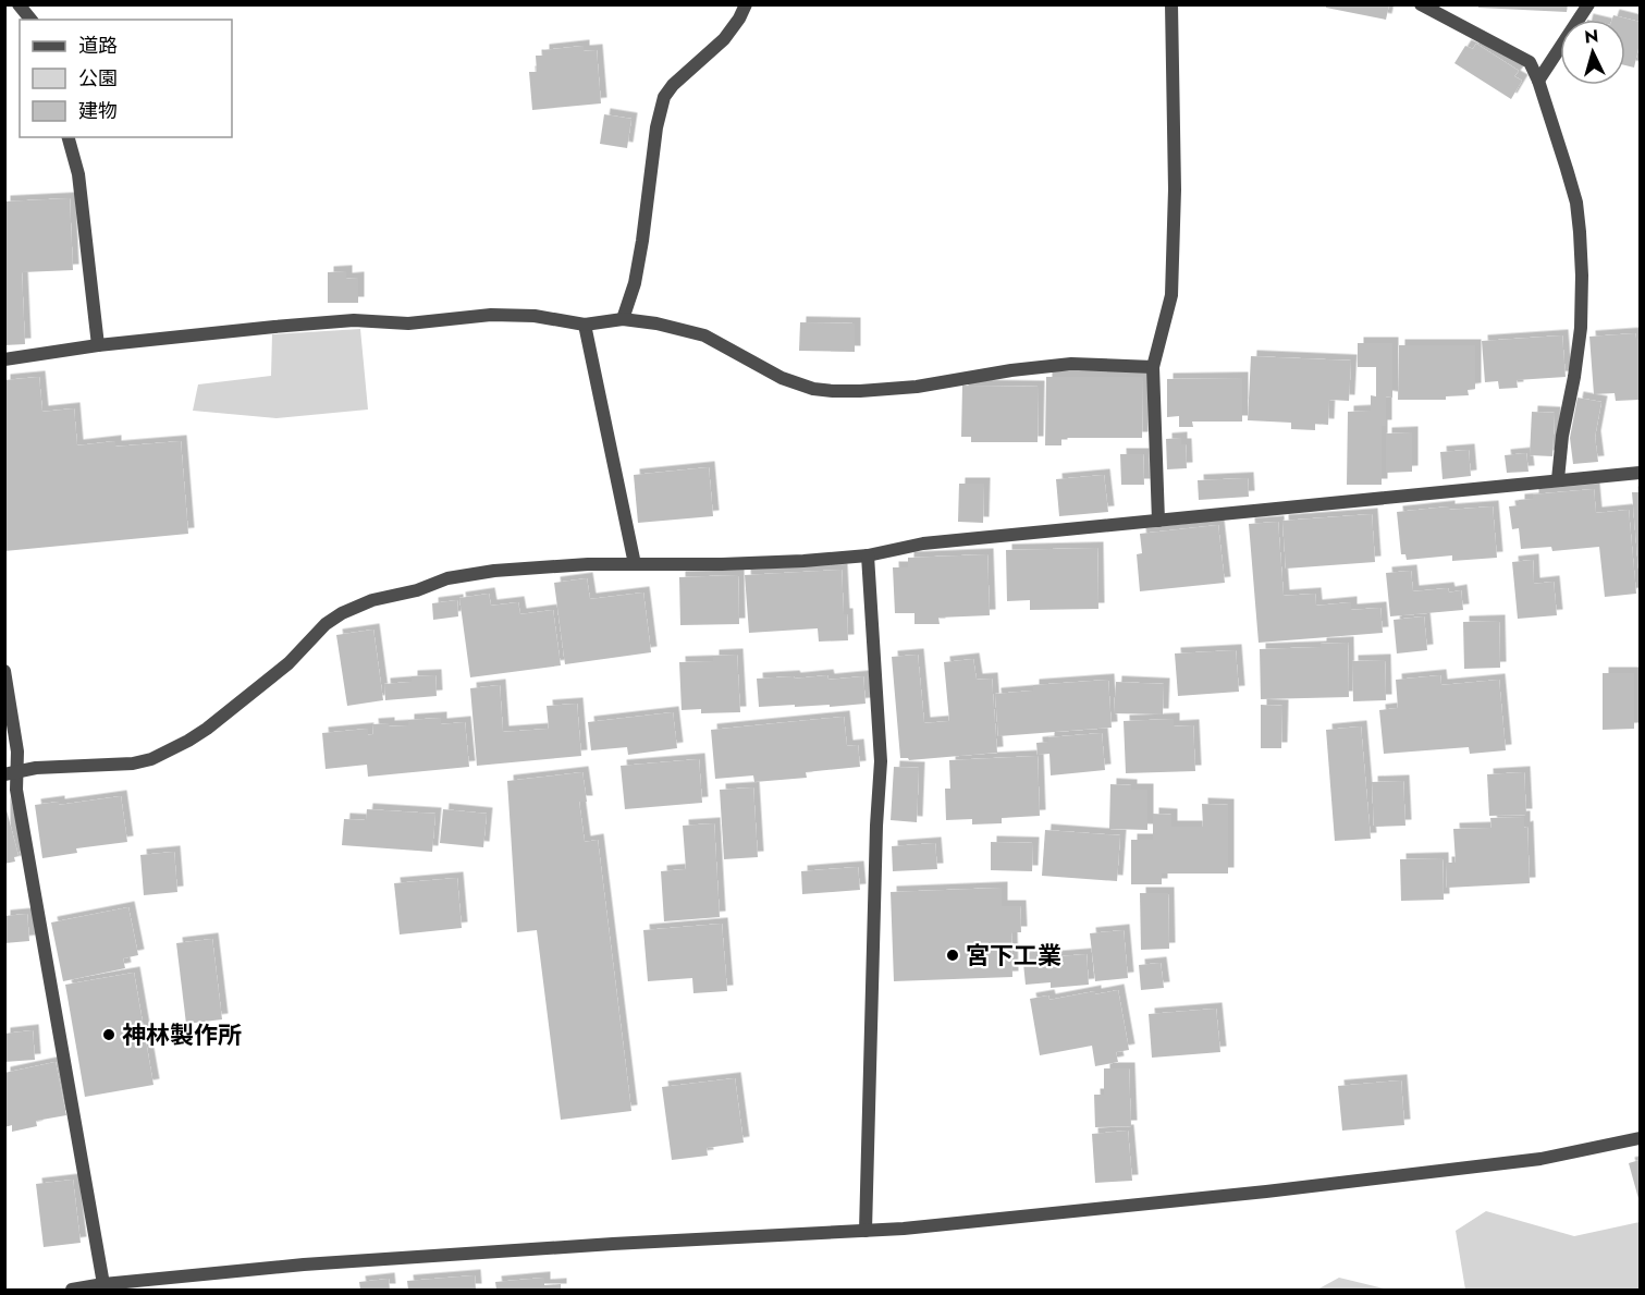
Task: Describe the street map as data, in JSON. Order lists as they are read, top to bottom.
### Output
{
  "places": ["宮下工業", "神林製作所"],
  "legend": ["道路", "公園", "建物"],
  "north": "top"
}
